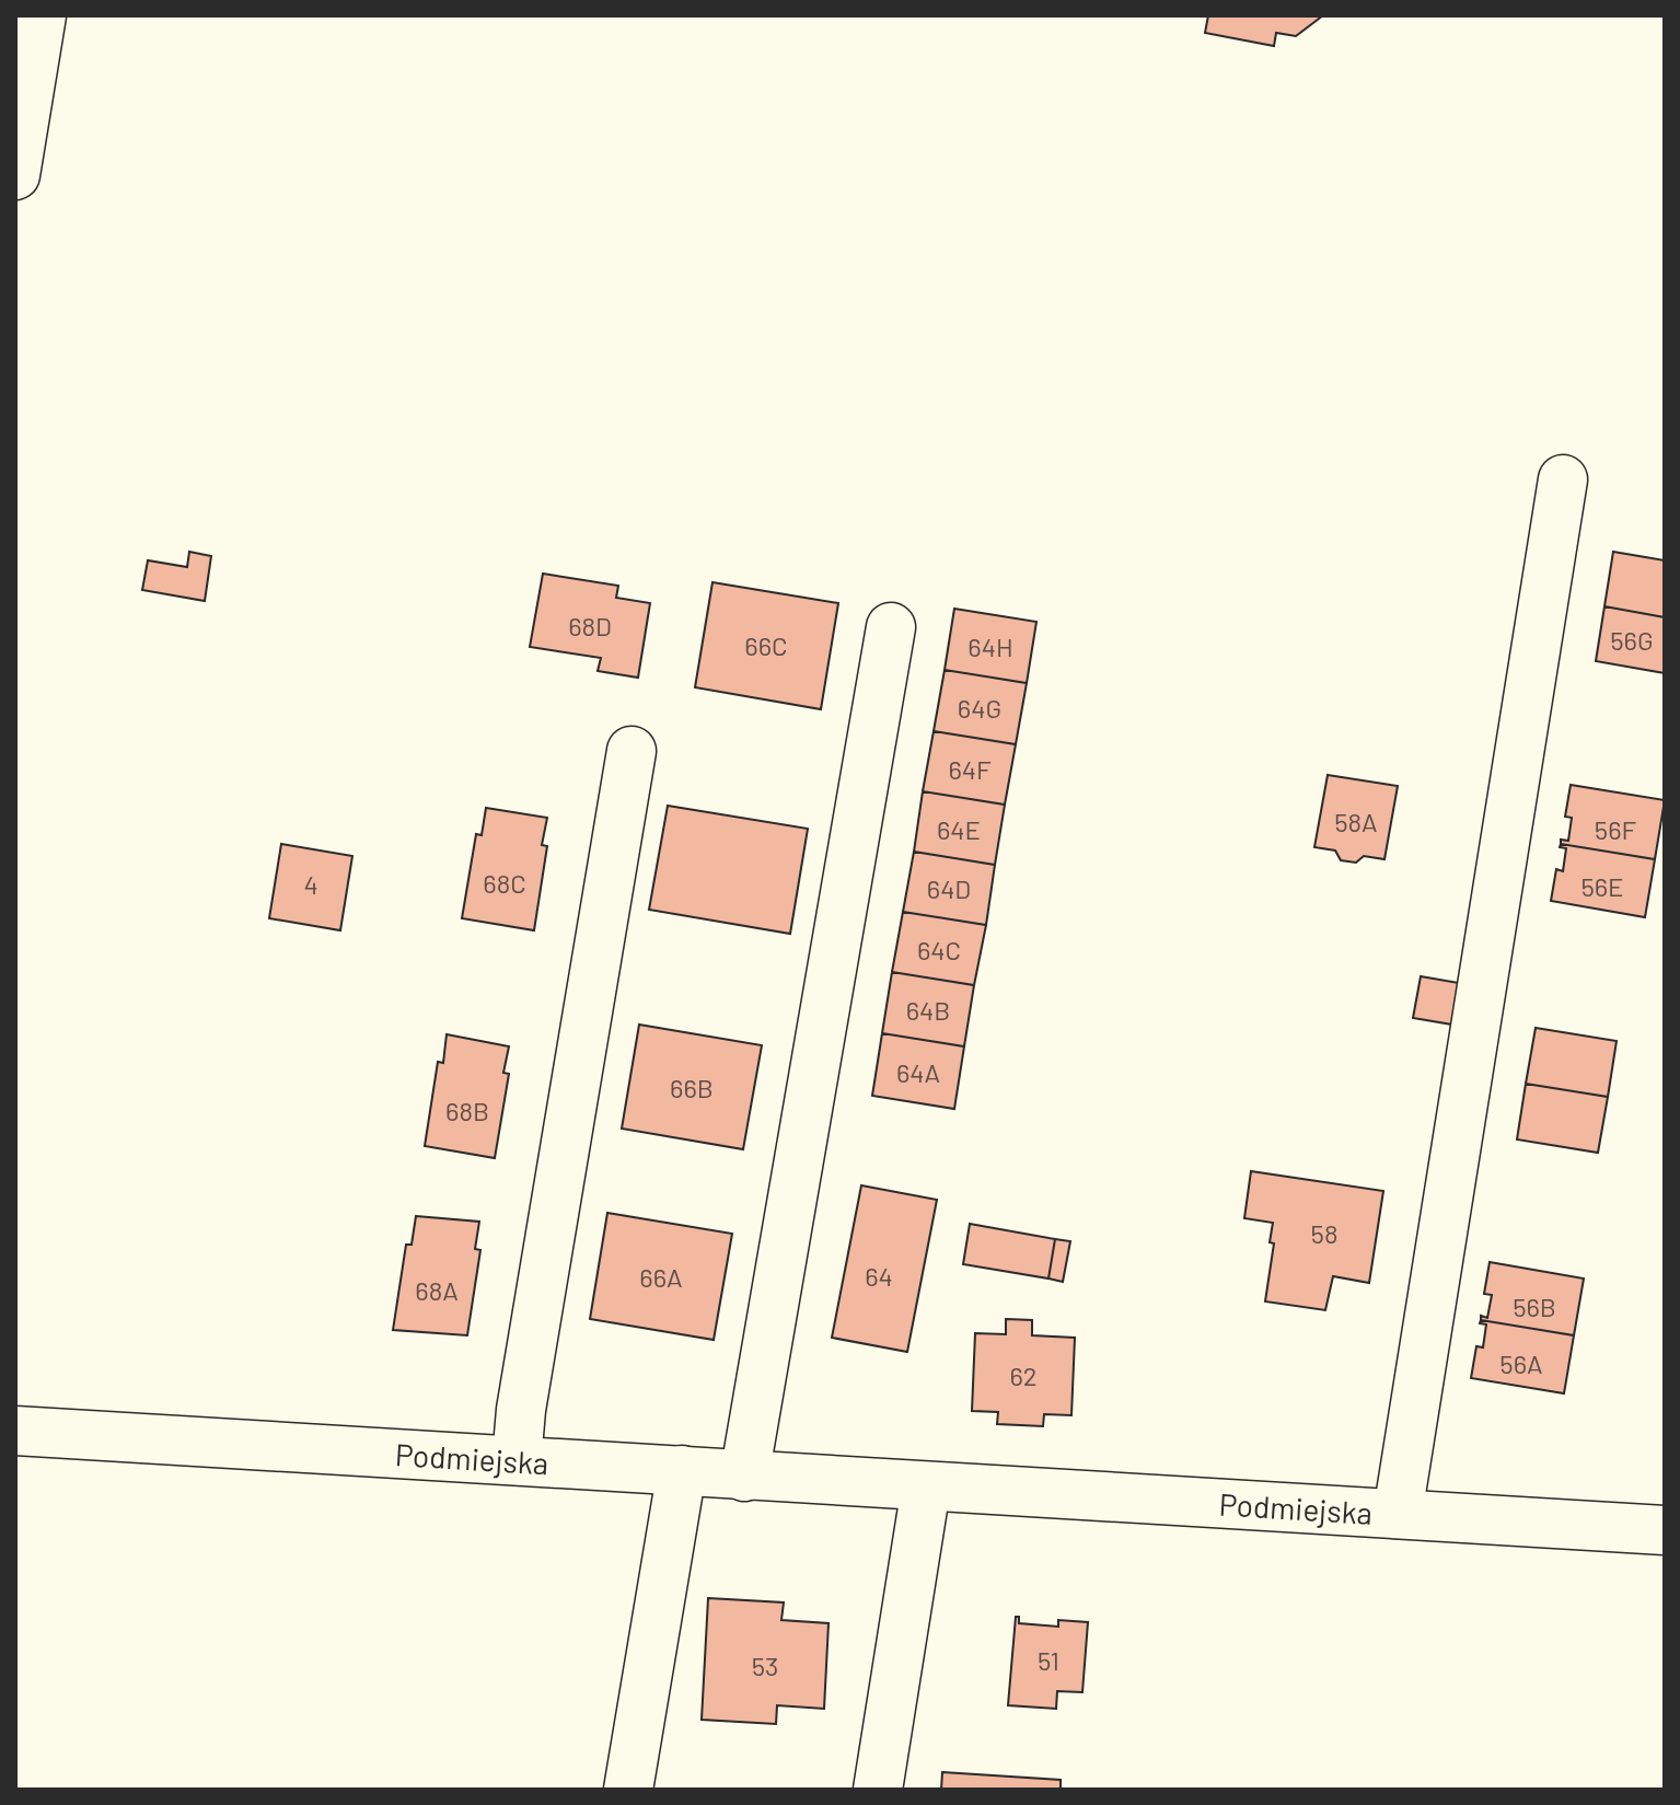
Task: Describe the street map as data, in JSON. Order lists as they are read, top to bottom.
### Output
{
  "streets": {
    "street": ["Podmiejska"]
  },
  "house_numbers": [
    "68D",
    "56G",
    "66C",
    "64H",
    "64G",
    "64F",
    "58A",
    "64E",
    "56F",
    "68C",
    "4",
    "56E",
    "64D",
    "64C",
    "64B",
    "64A",
    "66B",
    "68B",
    "58",
    "64",
    "66A",
    "68A",
    "56B",
    "56A",
    "62",
    "51",
    "53"
  ]
}
